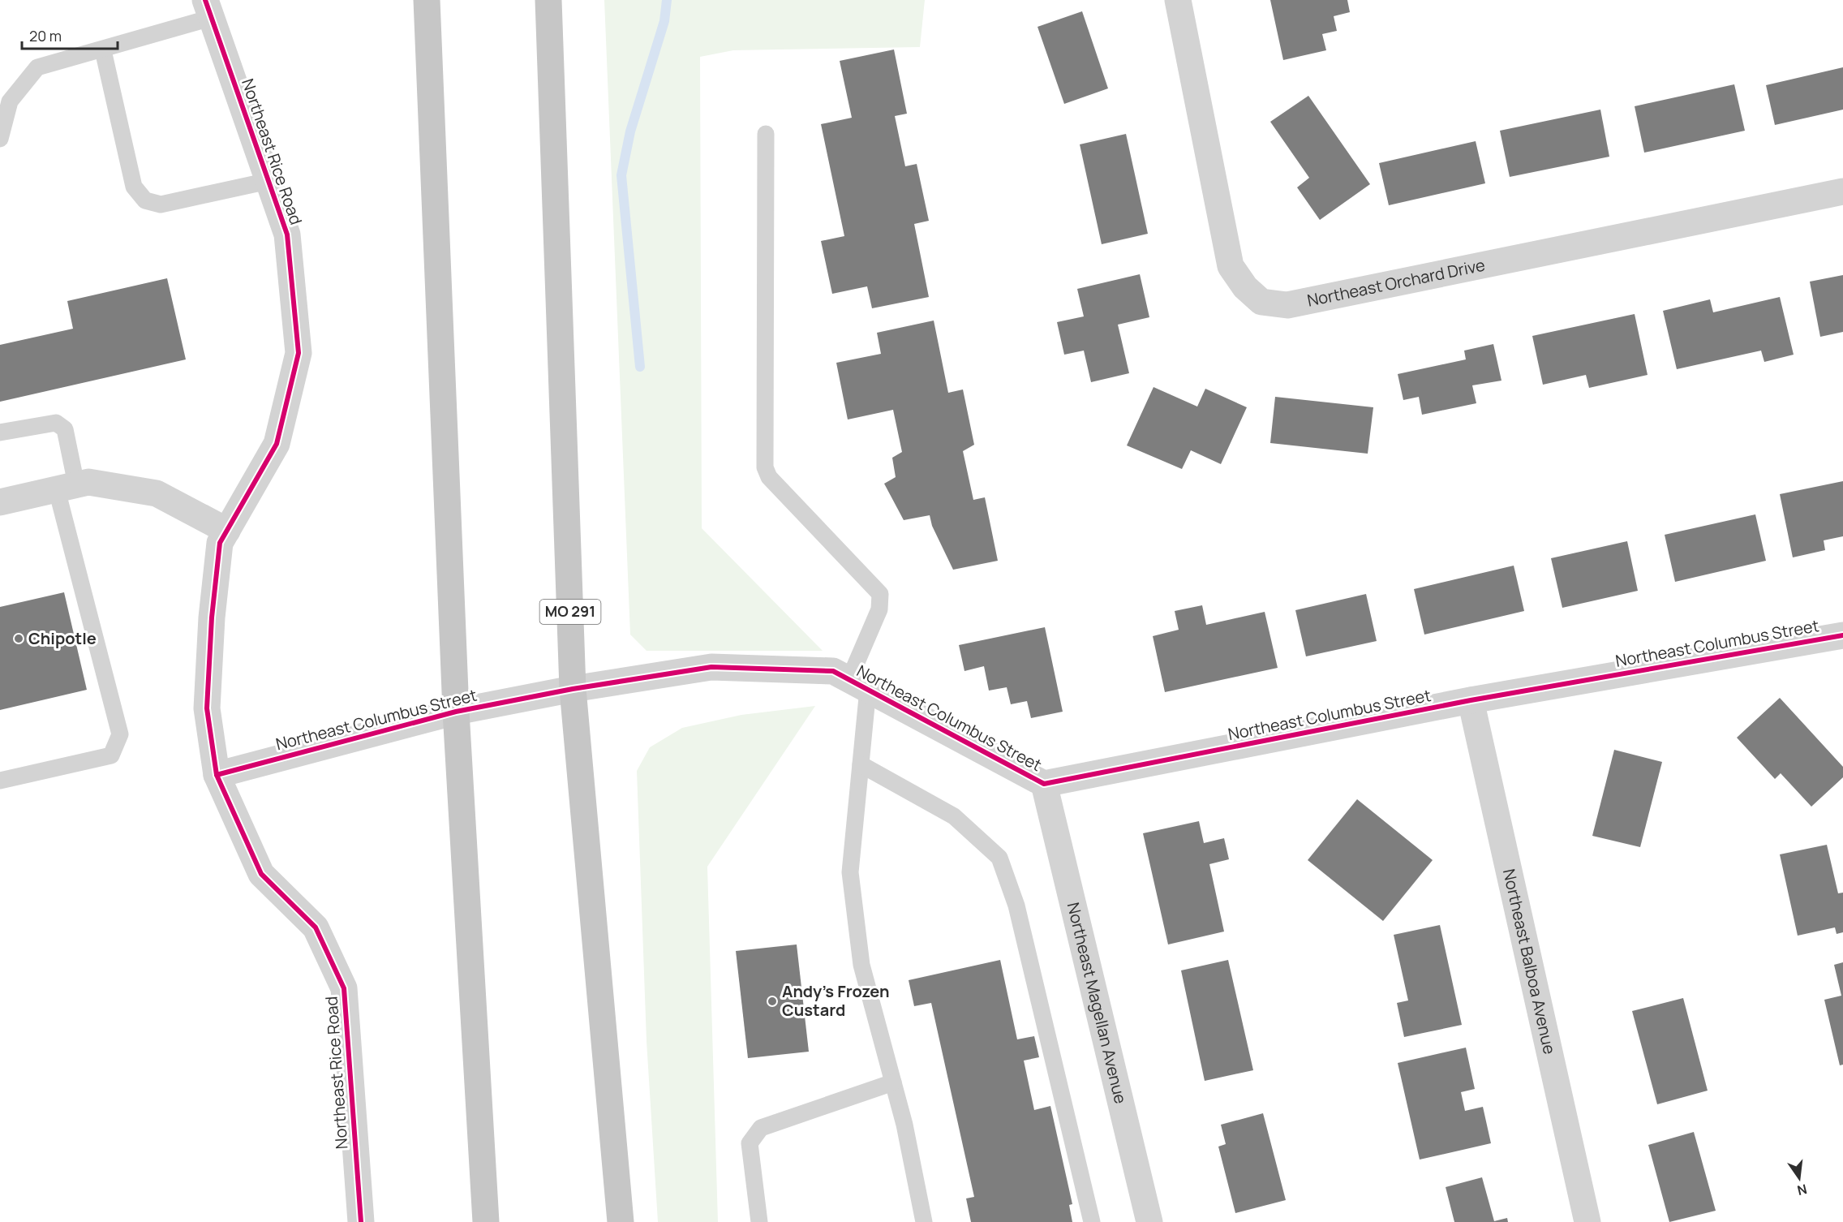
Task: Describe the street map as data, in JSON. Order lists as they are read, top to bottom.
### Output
{
  "streets": {
    "main road": ["MO 291"],
    "street": [
      "Northeast Rice Road",
      "Northeast Orchard Drive",
      "Northeast Columbus Street",
      "Northeast Balboa Avenue",
      "Northeast Magellan Avenue"
    ]
  },
  "crossings": [
    ["Northeast Rice Road", "Northeast Columbus Street"],
    ["MO 291", "Northeast Columbus Street"],
    ["Northeast Columbus Street", "Northeast Balboa Avenue"],
    ["Northeast Columbus Street", "Northeast Magellan Avenue"]
  ],
  "places": ["Chipotle", "Andy's Frozen Custard"],
  "scale_bar": "20 m",
  "north": "bottom"
}
